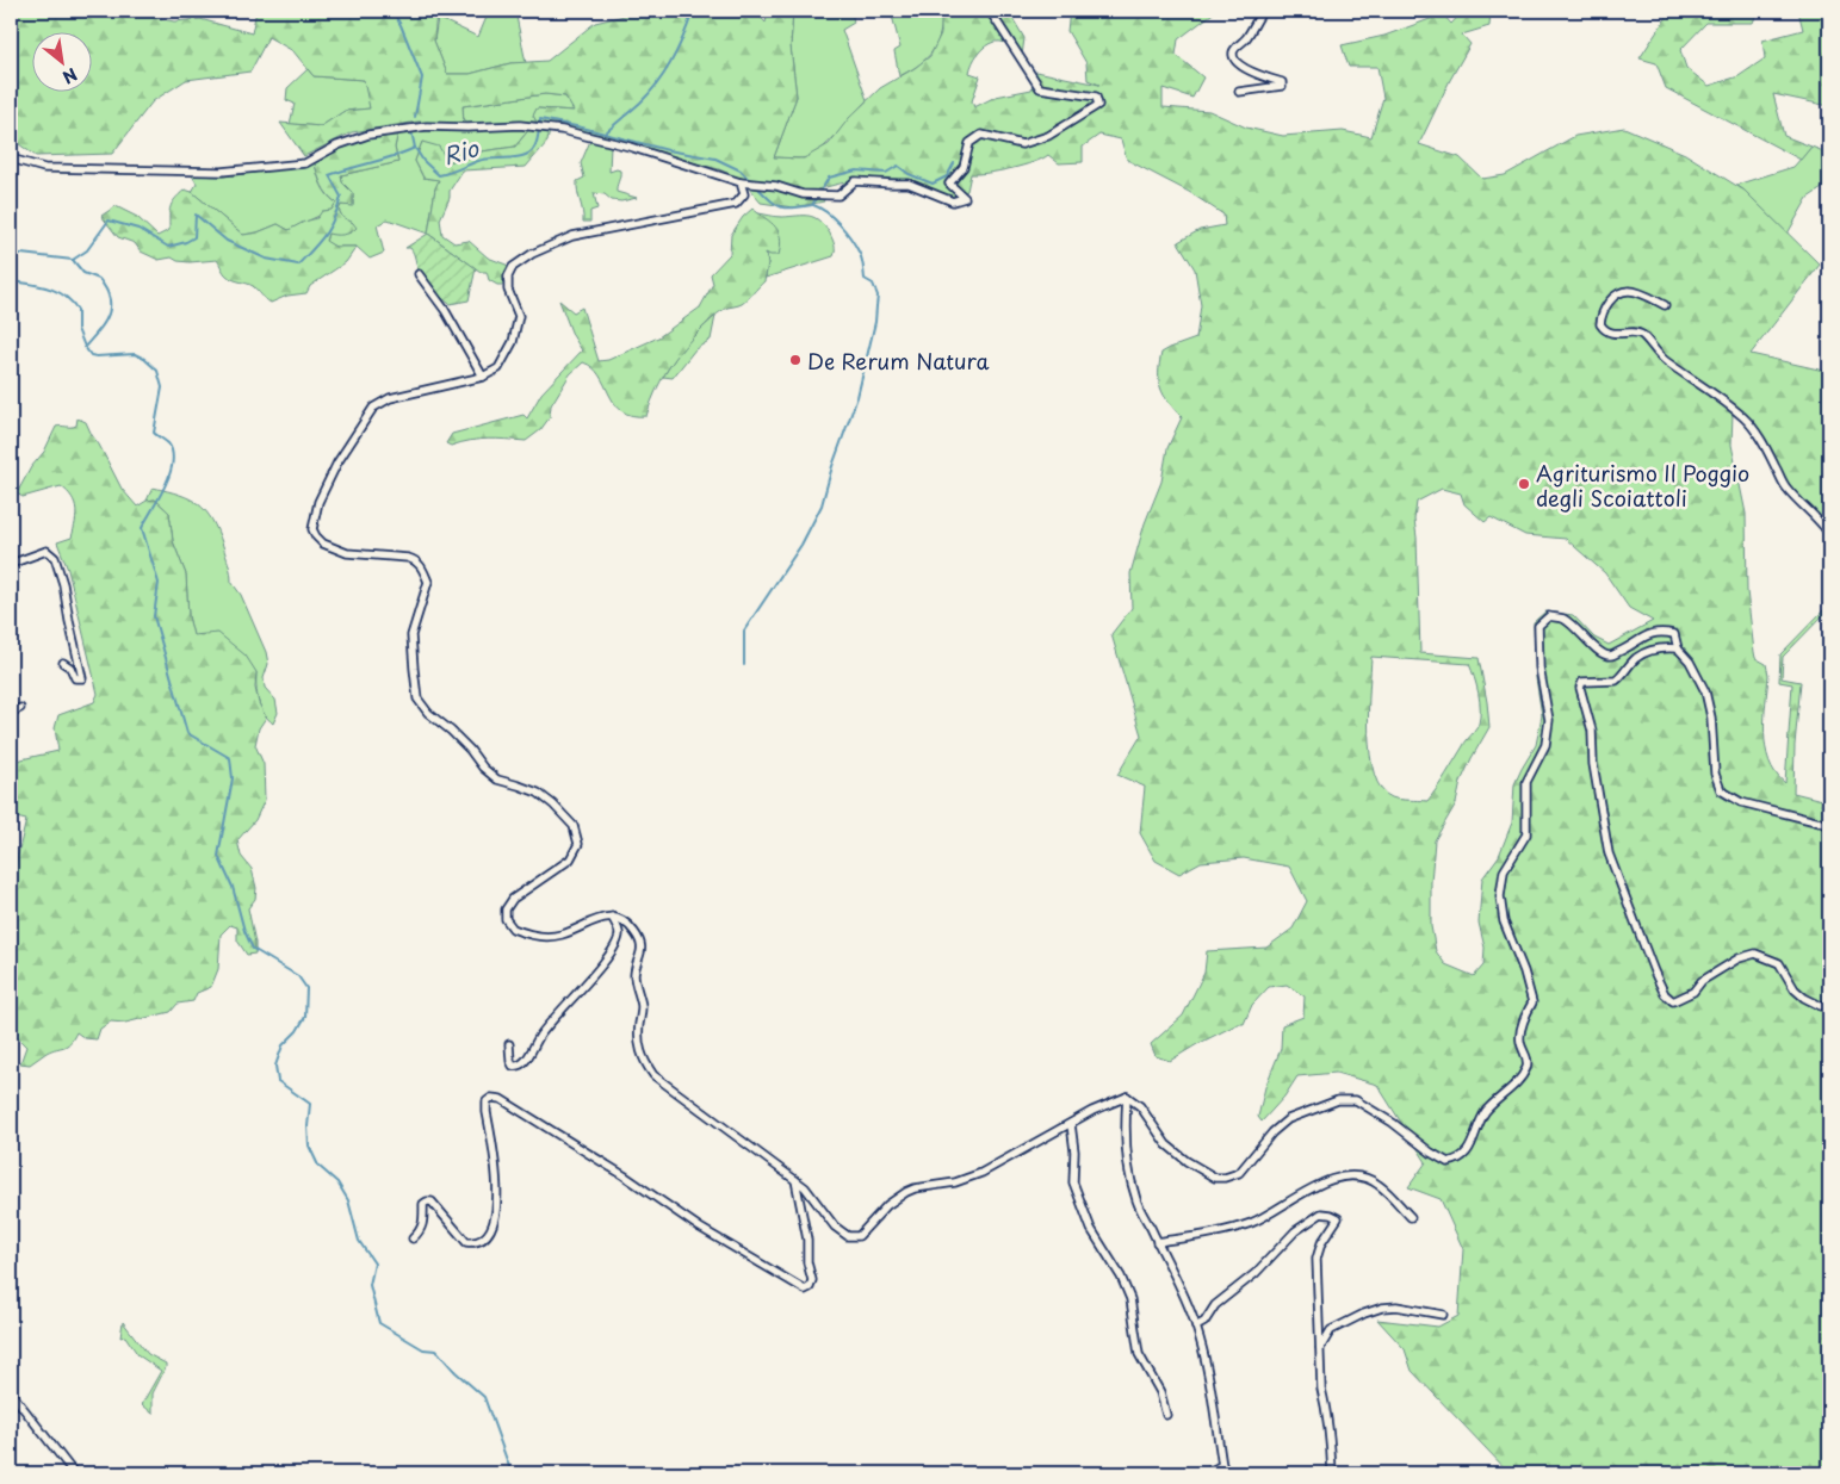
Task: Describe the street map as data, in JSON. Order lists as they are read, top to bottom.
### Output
{
  "water": ["Rio"],
  "places": ["De Rerum Natura", "Agriturismo Il Poggio degli Scoiattoli"],
  "north": "bottom right"
}
